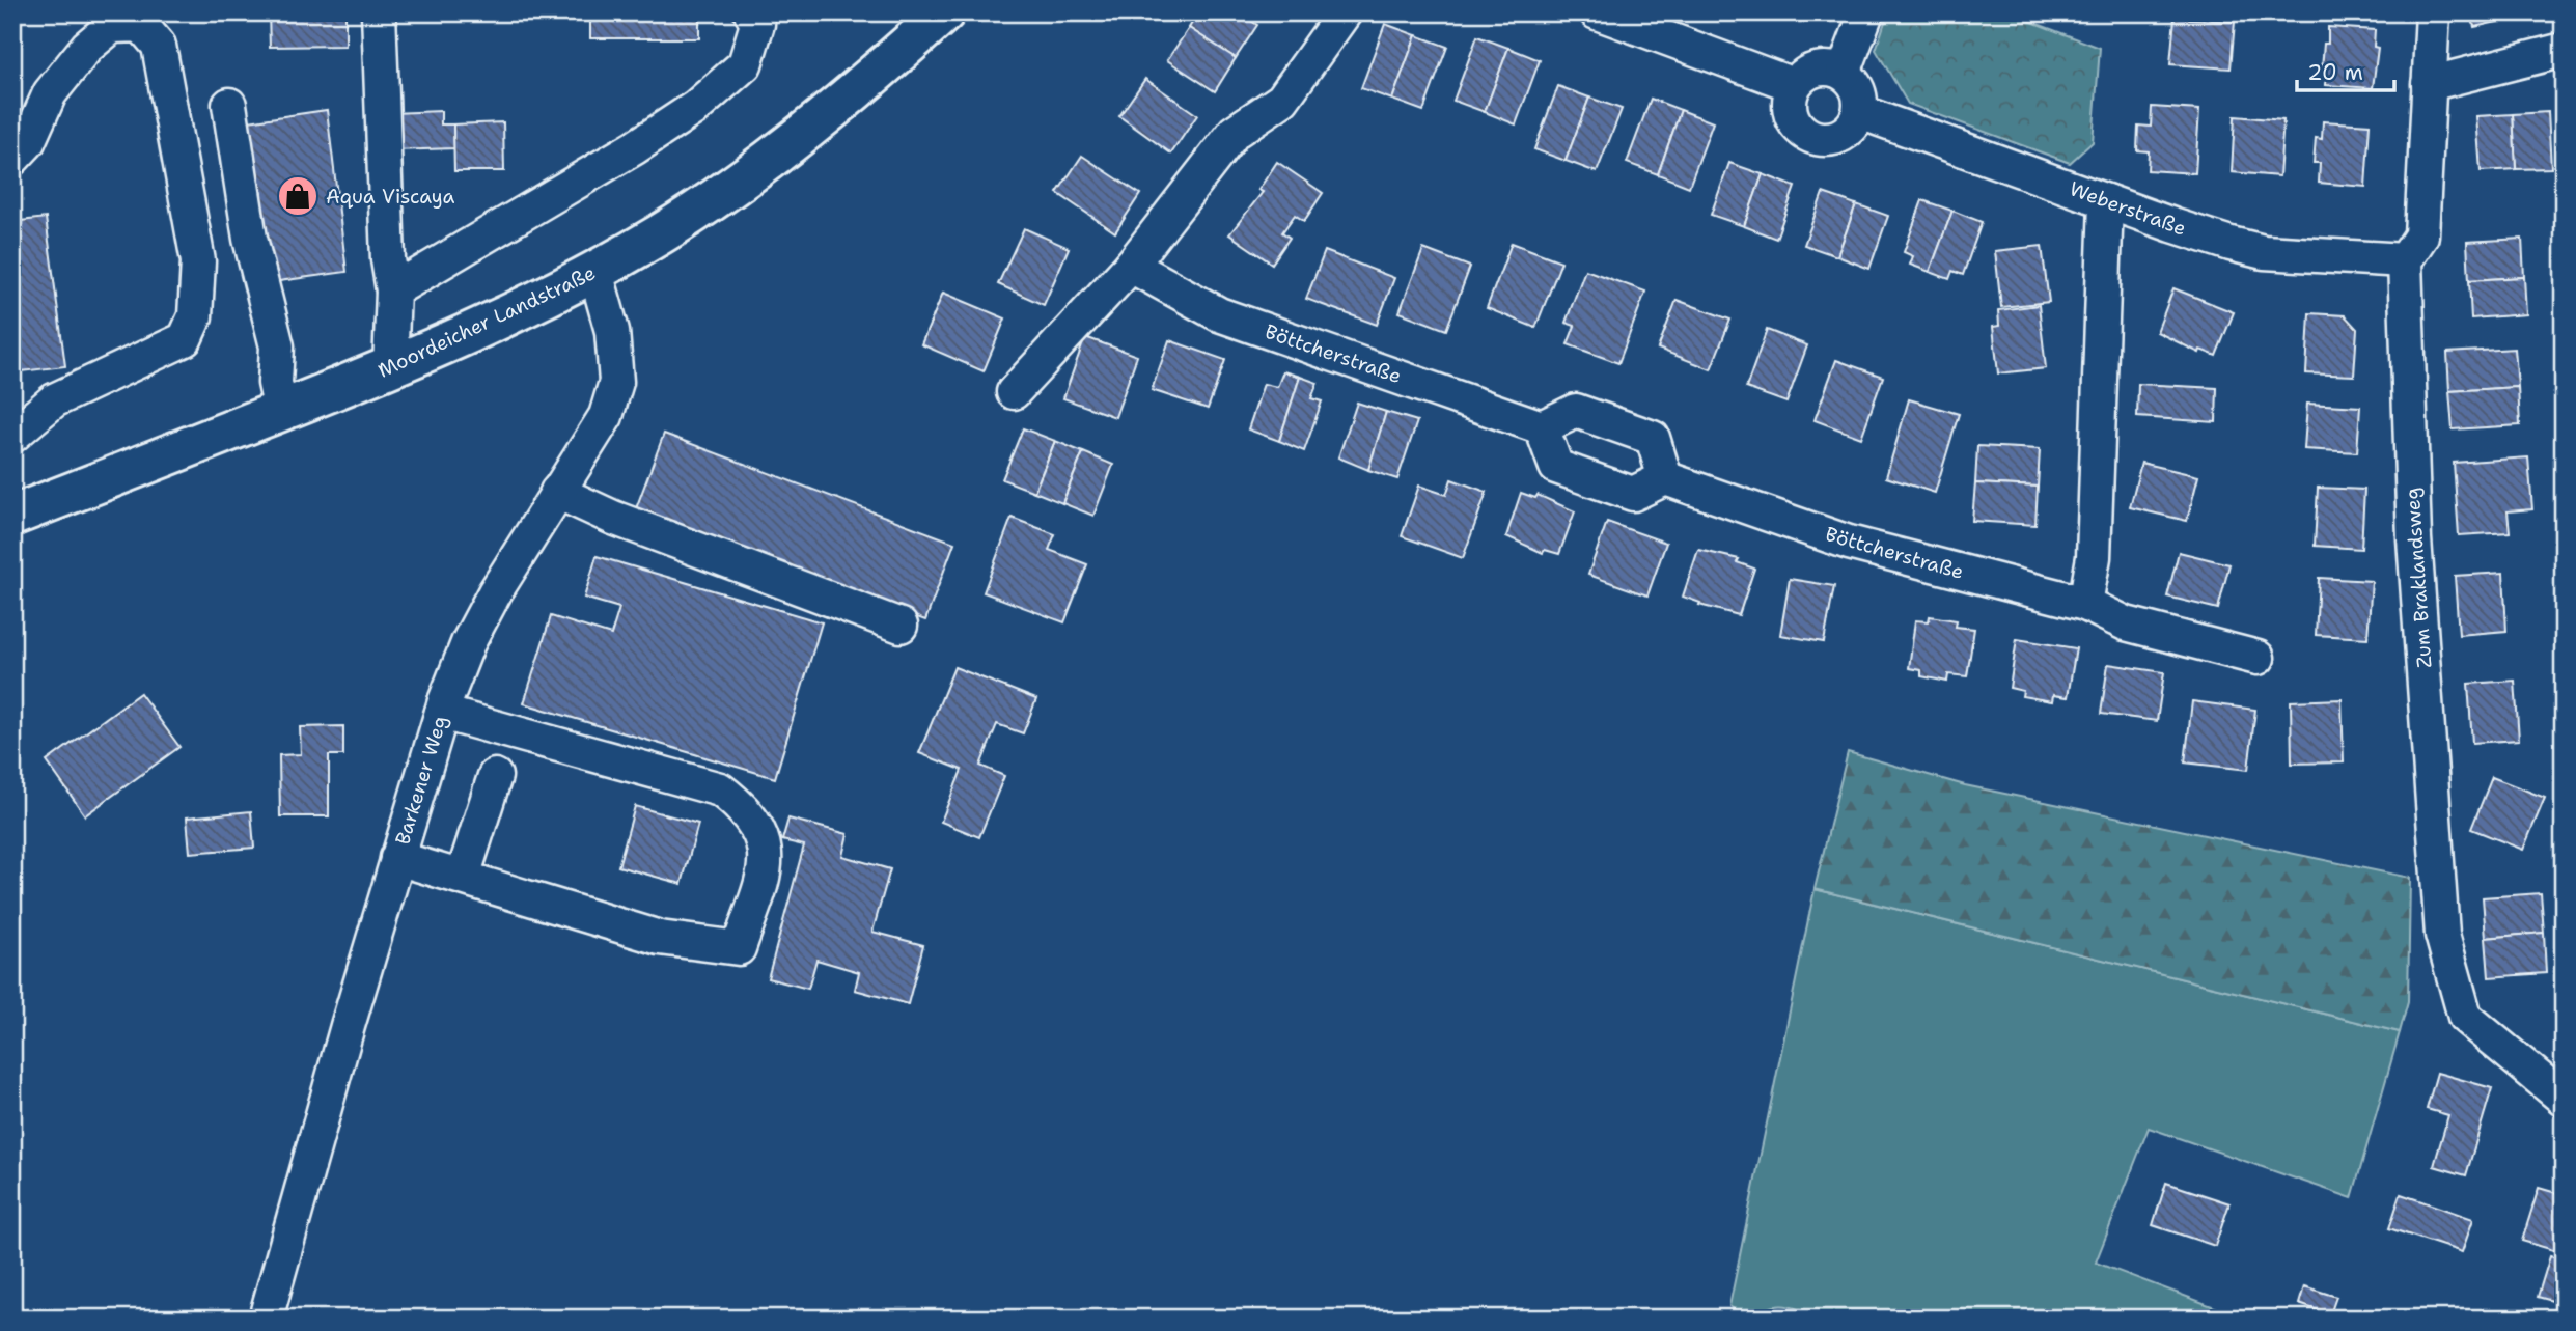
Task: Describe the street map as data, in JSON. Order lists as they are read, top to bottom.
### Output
{
  "streets": {
    "main road": ["Moordeicher Landstraße"],
    "street": [
      "Weberstraße",
      "Böttcherstraße",
      "Zum Braklandsweg",
      "Barkener Weg"
    ]
  },
  "crossings": [
    ["Weberstraße", "Zum Braklandsweg"],
    ["Moordeicher Landstraße", "Barkener Weg"]
  ],
  "places": {
    "shop": ["Aqua Viscaya"]
  },
  "scale_bar": "20 m"
}
